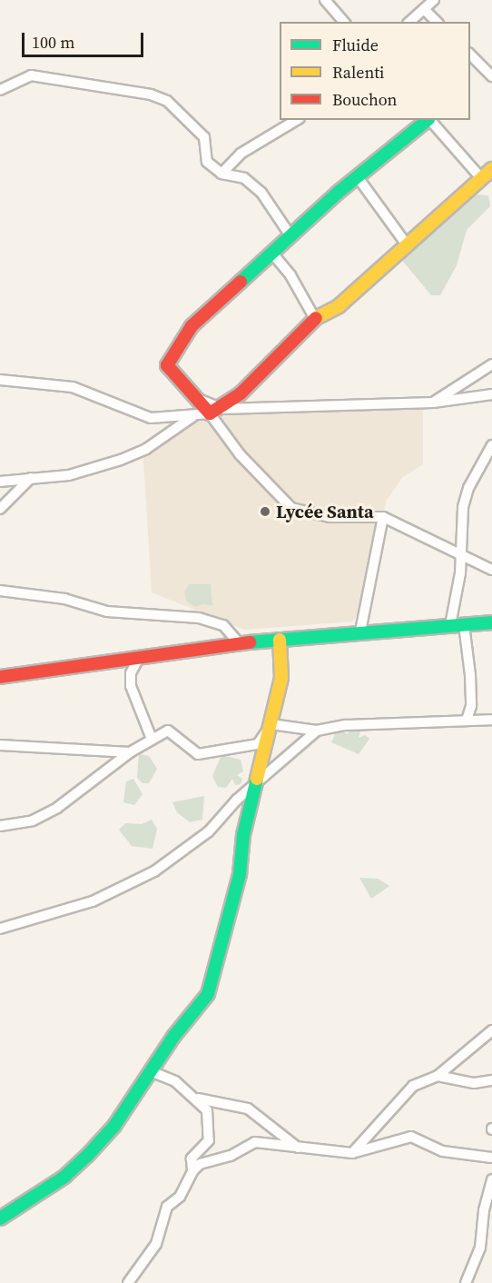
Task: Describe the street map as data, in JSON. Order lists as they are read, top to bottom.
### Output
{
  "places": ["Lycée Santa"],
  "legend": ["Fluide", "Ralenti", "Bouchon"],
  "scale_bar": "100 m"
}
